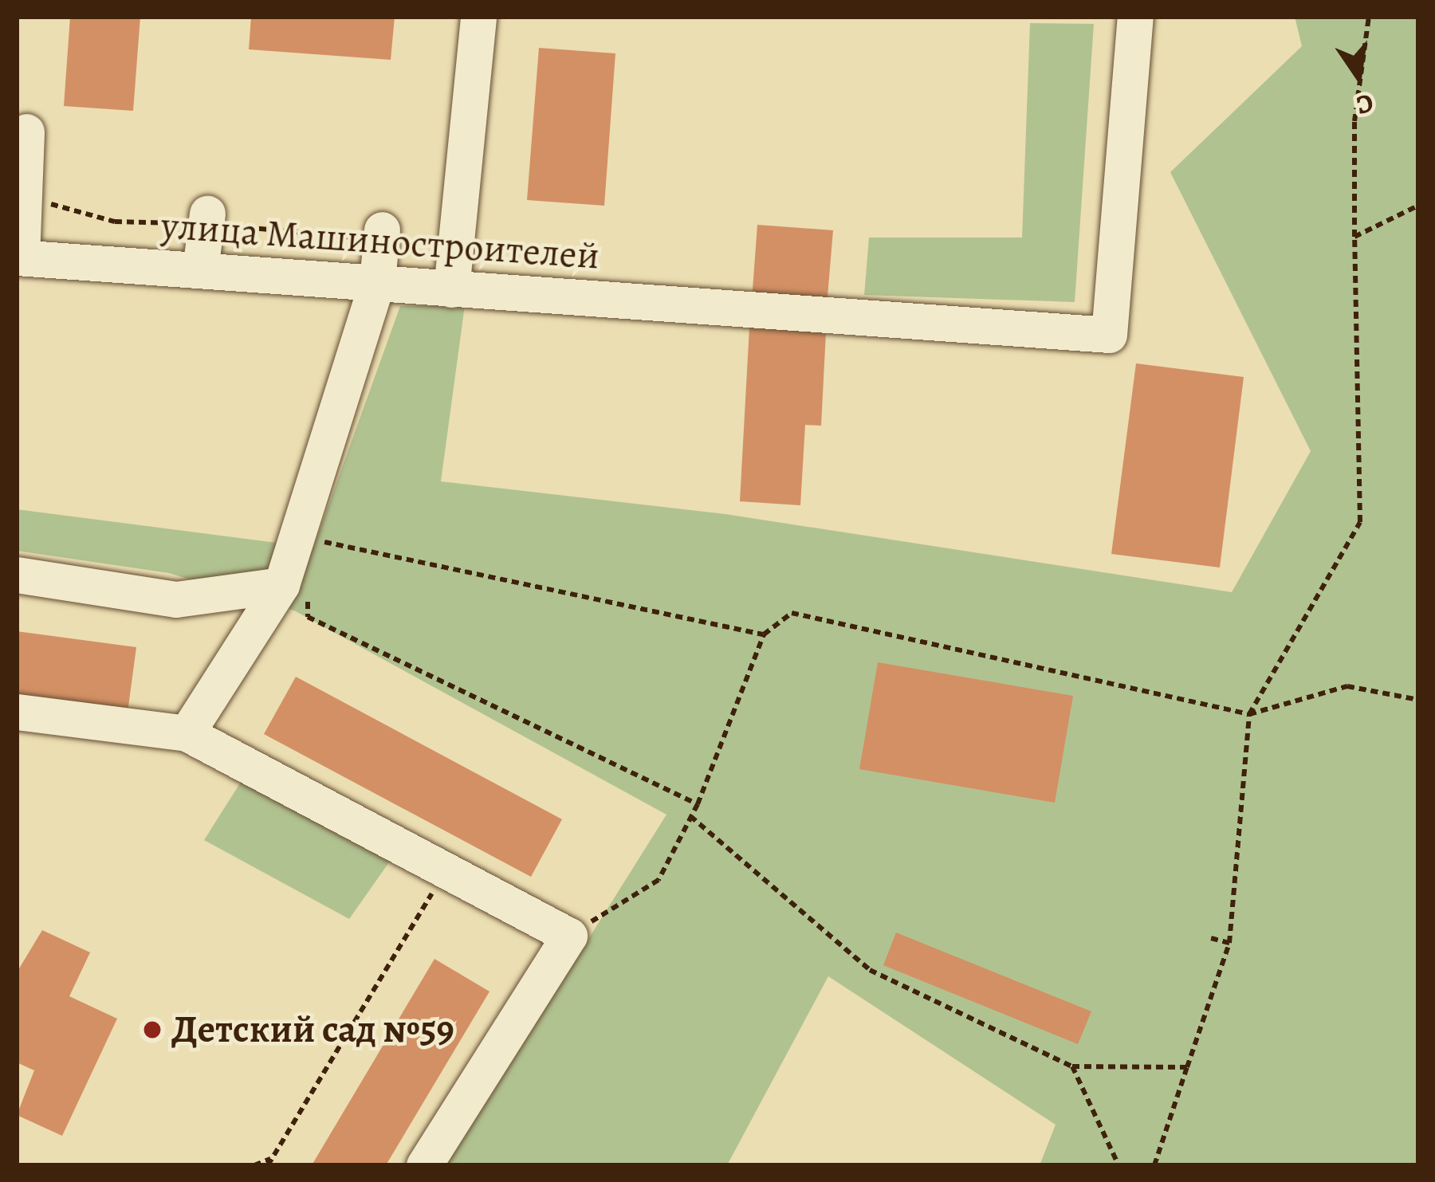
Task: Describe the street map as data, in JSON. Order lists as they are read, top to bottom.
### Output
{
  "streets": {
    "street": ["улица Машиностроителей"]
  },
  "places": ["Детский сад №59"],
  "north": "bottom"
}
